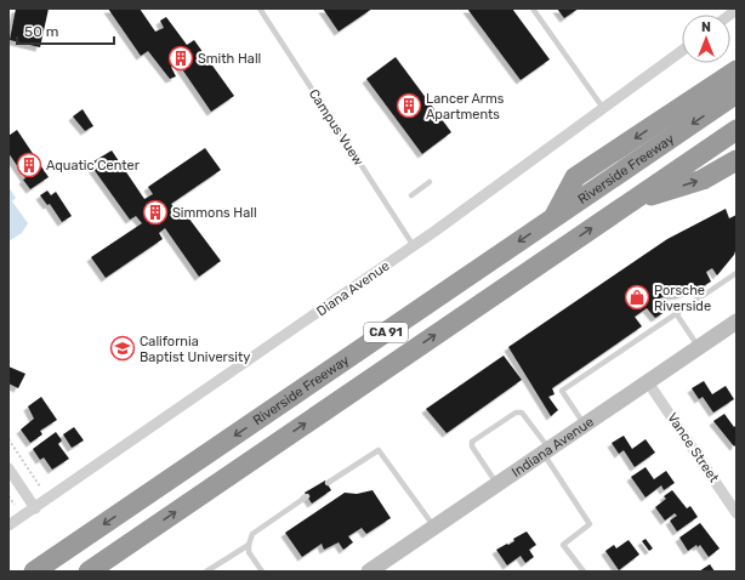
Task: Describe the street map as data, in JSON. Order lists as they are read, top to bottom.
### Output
{
  "streets": {
    "highway": ["Riverside Freeway", "CA 91"],
    "street": ["Diana Avenue", "Indiana Avenue", "Vance Street"],
    "lane": ["Campus Vuew"]
  },
  "crossings": [
    ["Campus Vuew", "Diana Avenue"],
    ["Indiana Avenue", "Vance Street"]
  ],
  "places": {
    "building": [
      "Smith Hall",
      "Lancer Arms Apartments",
      "Aquatic Center",
      "Simmons Hall"
    ],
    "shop": ["Porsche Riverside"],
    "school or university": ["California Baptist University"]
  },
  "scale_bar": "50 m",
  "north": "top"
}
